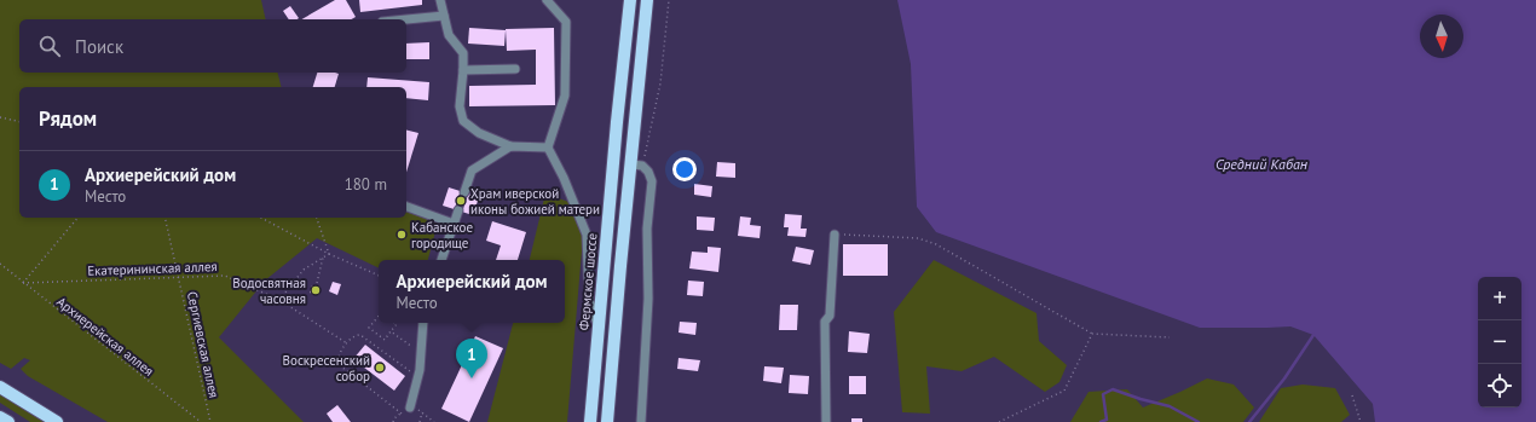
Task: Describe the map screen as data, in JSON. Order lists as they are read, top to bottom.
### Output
{
  "streets": {
    "main road": ["Фермское шоссе"],
    "path": ["Екатерининская аллея", "Архиерейская аллея", "Сергиевская аллея"]
  },
  "crossings": [
    ["Екатерининская аллея", "Архиерейская аллея"],
    ["Екатерининская аллея", "Сергиевская аллея"]
  ],
  "water": ["Средний Кабан"],
  "places": [
    "Храм иверской иконы божией матери",
    "Кабанское городище",
    "Водосвятная часовня",
    "Воскресенский собор"
  ],
  "north": "bottom",
  "page": {
    "search": "Поиск",
    "heading": "Рядом",
    "list": [
      {
        "mark": "1",
        "name": "Архиерейский дом",
        "note": "Место",
        "value": "180 m"
      }
    ],
    "popup": ["Архиерейский дом", "Место"],
    "map_buttons": ["+", "−"],
    "pins": "1"
  }
}
